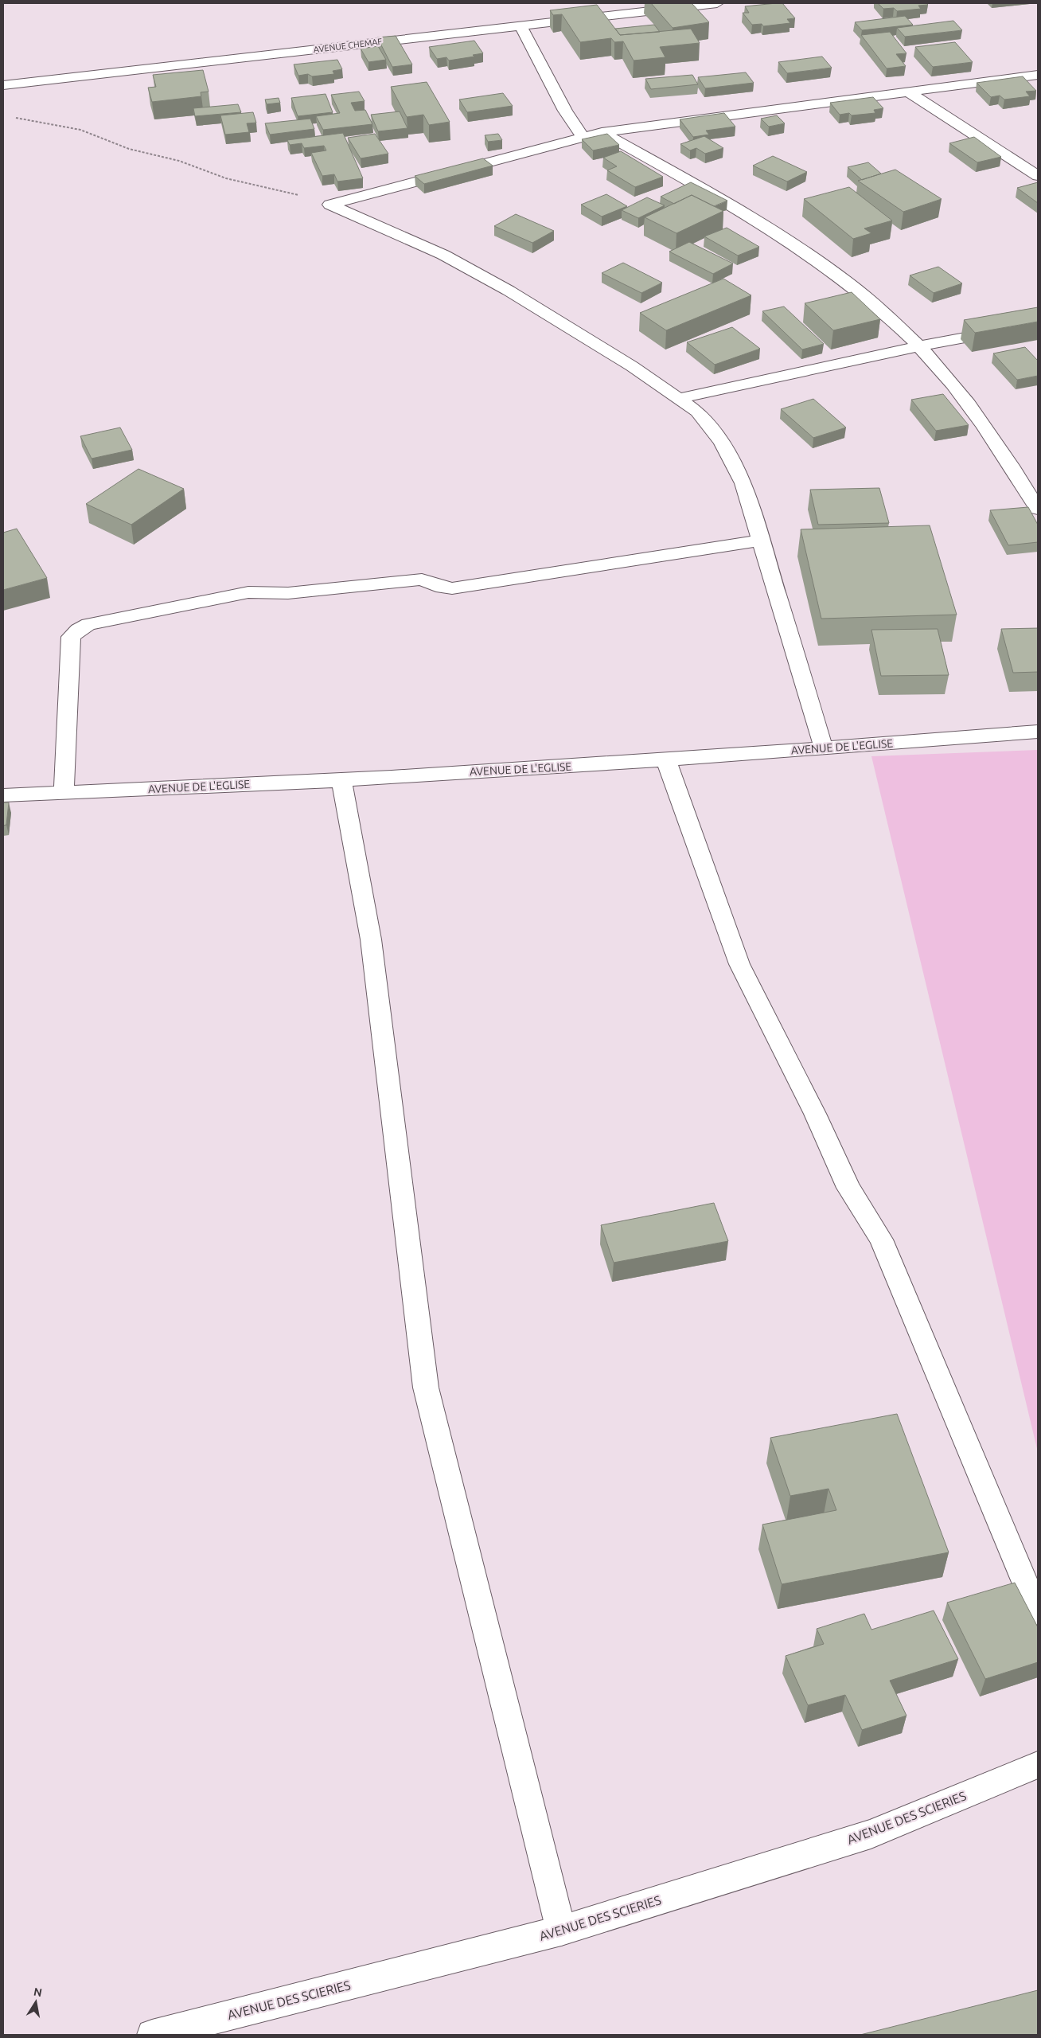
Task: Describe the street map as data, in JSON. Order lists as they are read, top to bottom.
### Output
{
  "streets": {
    "street": ["AVENUE CHEMAF", "AVENUE DE L'EGLISE", "AVENUE DES SCIERIES"]
  },
  "north": "top"
}
